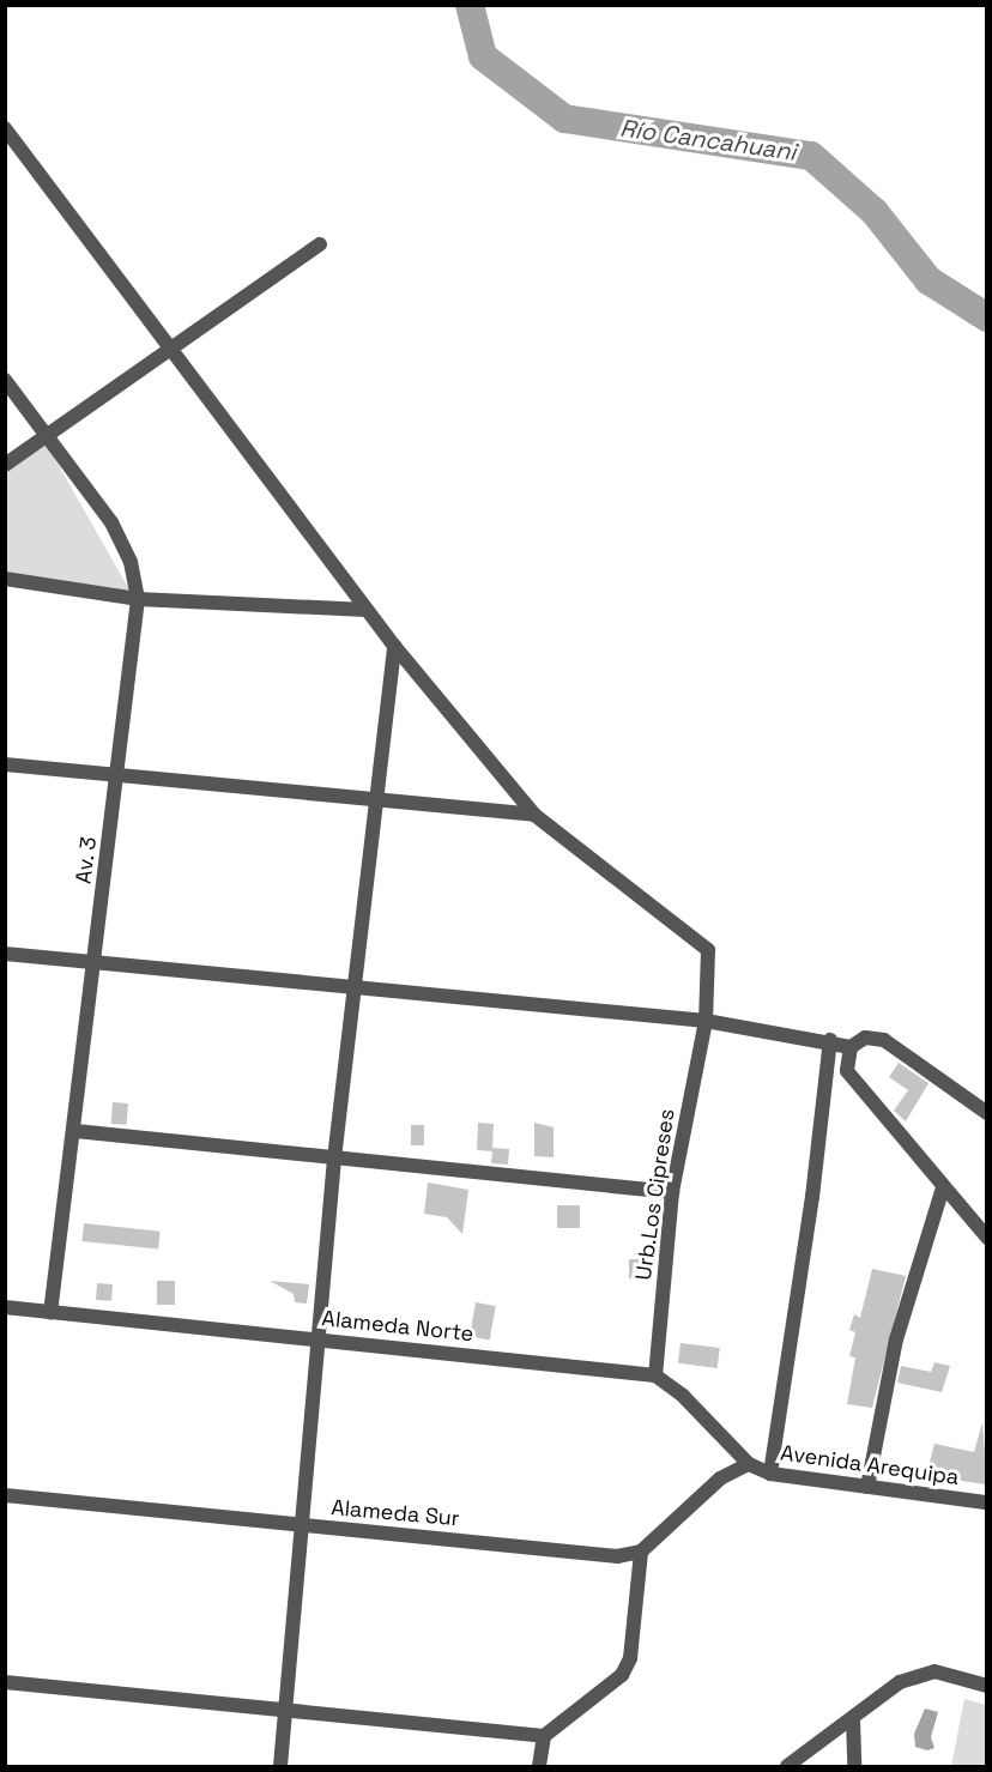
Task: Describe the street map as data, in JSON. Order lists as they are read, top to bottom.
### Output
{
  "streets": {
    "street": [
      "Av. 3",
      "Urb.Los Cipreses",
      "Alameda Norte",
      "Avenida Arequipa",
      "Alameda Sur"
    ]
  },
  "crossings": [
    ["Av. 3", "Alameda Norte"],
    ["Urb.Los Cipreses", "Alameda Norte"]
  ],
  "water": ["Río Cancahuani"]
}
